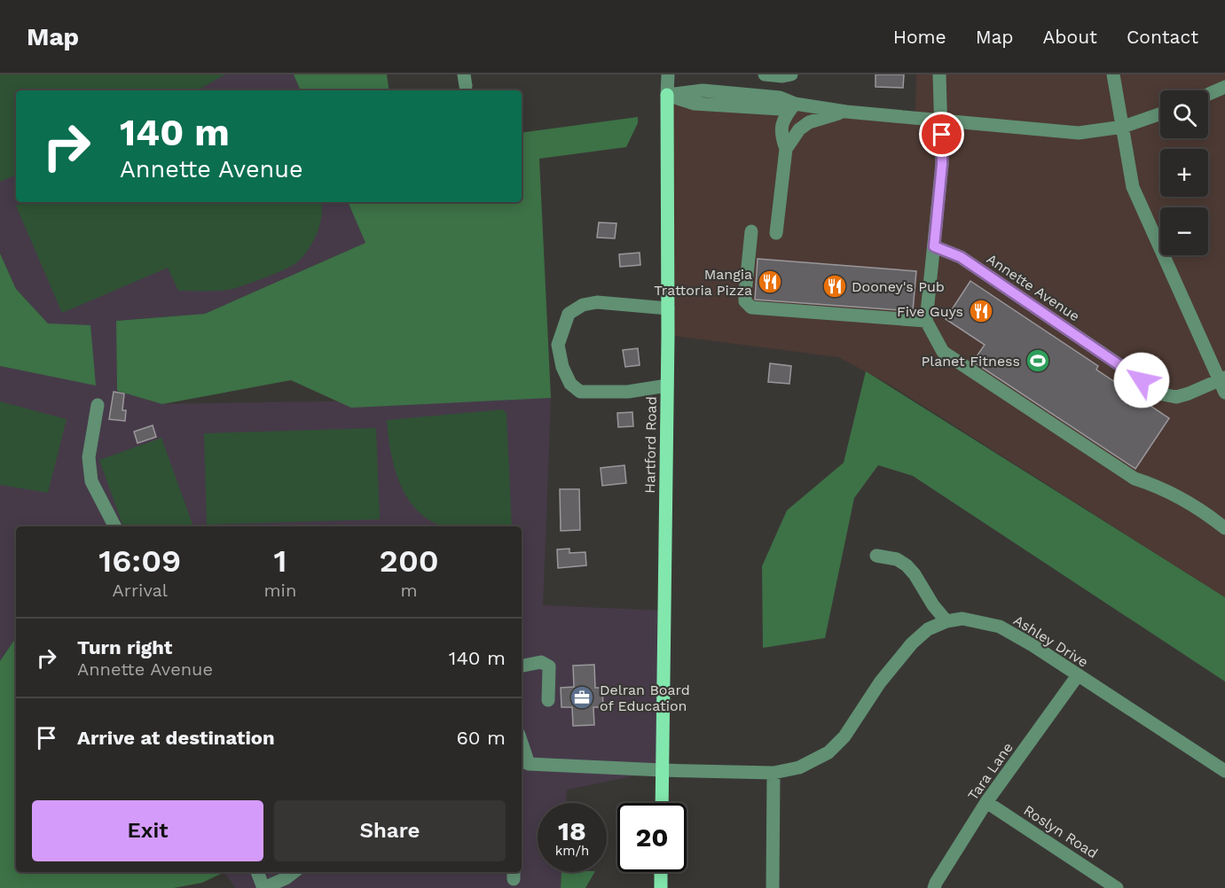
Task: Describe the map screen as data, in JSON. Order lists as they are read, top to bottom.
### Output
{
  "streets": {
    "main road": ["Hartford Road"],
    "street": [
      "Annette Avenue",
      "Ashley Drive",
      "Tara Lane",
      "Roslyn Road"
    ]
  },
  "crossings": [
    ["Hartford Road", "Ashley Drive"],
    ["Ashley Drive", "Tara Lane"],
    ["Tara Lane", "Roslyn Road"]
  ],
  "places": {
    "restaurant": ["Mangia Trattoria Pizza", "Dooney's Pub", "Five Guys"],
    "sports": ["Planet Fitness"],
    "office": ["Delran Board of Education"]
  },
  "page": {
    "header": "Map",
    "nav": [
      "Home",
      "Map",
      "About",
      "Contact"
    ],
    "map_buttons": ["+", "−"],
    "turn": ["140 m", "Annette Avenue"],
    "eta": [
      "16:09",
      "Arrival",
      "1",
      "min",
      "200",
      "m"
    ],
    "list": [
      {
        "name": "Turn right",
        "note": "Annette Avenue",
        "value": "140 m"
      },
      {
        "name": "Arrive at destination",
        "value": "60 m"
      }
    ],
    "buttons": ["Exit", "Share"],
    "speed": "18 km/h",
    "limit": "20"
  }
}
